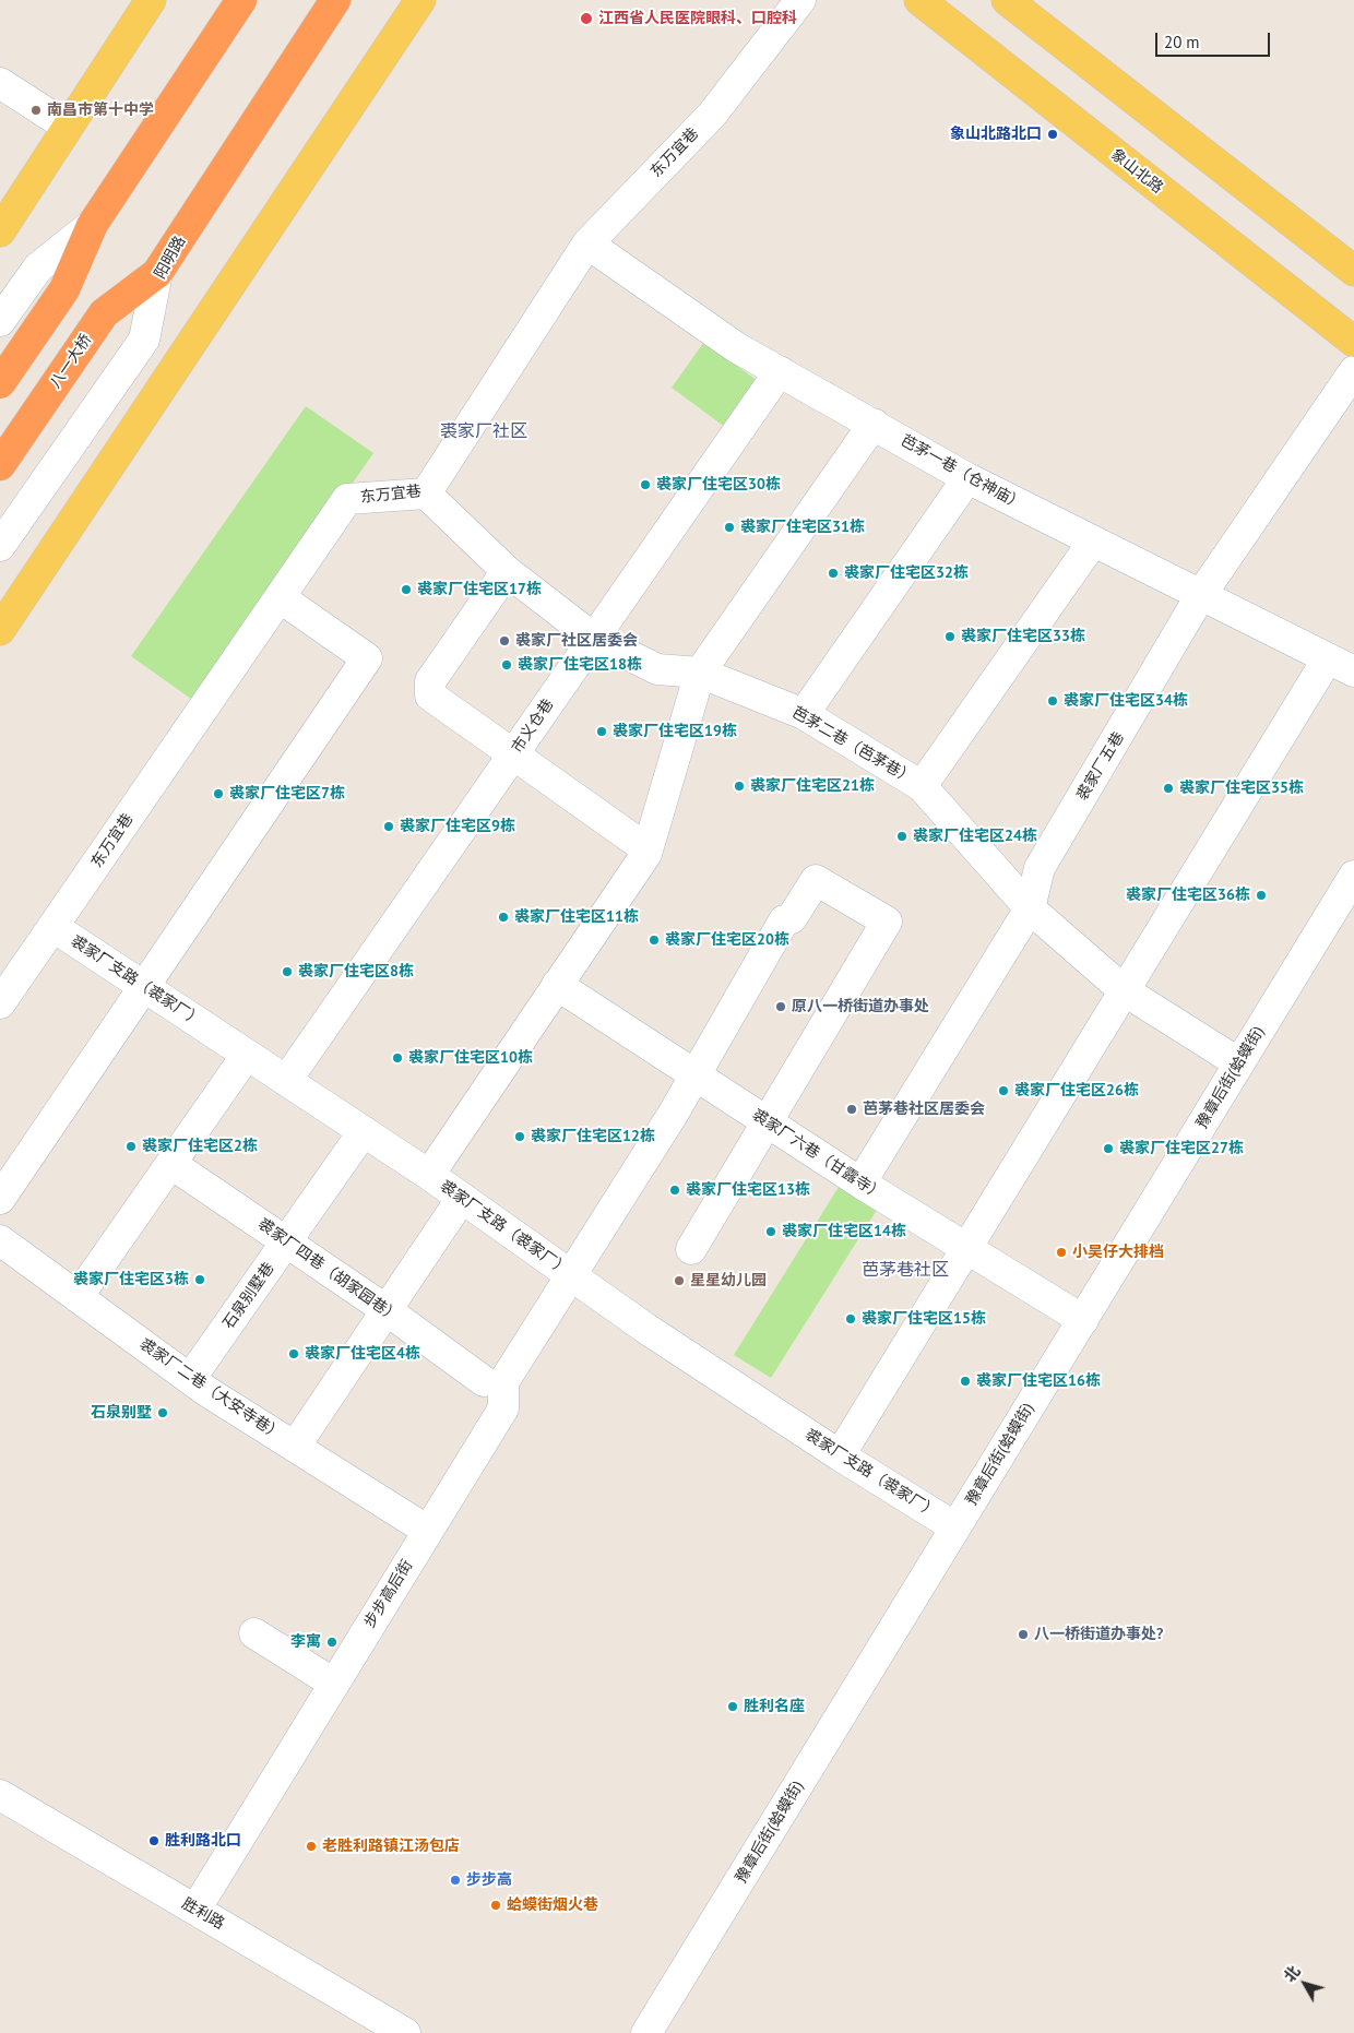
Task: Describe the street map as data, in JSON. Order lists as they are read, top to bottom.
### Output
{
  "streets": {
    "highway": ["阳明路", "八一大桥"],
    "main road": ["象山北路"],
    "street": [
      "东万宜巷",
      "芭茅一巷（仓神庙）",
      "市义仓巷",
      "芭茅二巷（芭茅巷）",
      "裘家厂五巷",
      "裘家厂支路（裘家厂）",
      "豫章后街(蛤蟆街)",
      "裘家厂六巷（甘露寺）",
      "裘家厂四巷（胡家园巷）",
      "石泉别墅巷",
      "裘家厂二巷（大安寺巷）",
      "步步高后街",
      "胜利路"
    ]
  },
  "crossings": [
    ["东万宜巷", "芭茅一巷（仓神庙）"],
    ["东万宜巷", "芭茅二巷（芭茅巷）"],
    ["东万宜巷", "裘家厂支路（裘家厂）"],
    ["阳明路", "八一大桥"],
    ["芭茅一巷（仓神庙）", "市义仓巷"],
    ["芭茅一巷（仓神庙）", "裘家厂五巷"],
    ["市义仓巷", "芭茅二巷（芭茅巷）"],
    ["市义仓巷", "裘家厂支路（裘家厂）"],
    ["芭茅二巷（芭茅巷）", "裘家厂五巷"],
    ["芭茅二巷（芭茅巷）", "豫章后街(蛤蟆街)"],
    ["裘家厂支路（裘家厂）", "豫章后街(蛤蟆街)"],
    ["裘家厂支路（裘家厂）", "石泉别墅巷"],
    ["裘家厂支路（裘家厂）", "步步高后街"],
    ["豫章后街(蛤蟆街)", "裘家厂六巷（甘露寺）"],
    ["裘家厂六巷（甘露寺）", "步步高后街"],
    ["裘家厂四巷（胡家园巷）", "石泉别墅巷"],
    ["石泉别墅巷", "裘家厂二巷（大安寺巷）"],
    ["裘家厂二巷（大安寺巷）", "步步高后街"],
    ["步步高后街", "胜利路"]
  ],
  "districts": ["裘家厂社区", "芭茅巷社区"],
  "places": [
    "江西省人民医院眼科、口腔科",
    "南昌市第十中学",
    "象山北路北口",
    "裘家厂住宅区30栋",
    "裘家厂住宅区31栋",
    "裘家厂住宅区32栋",
    "裘家厂住宅区17栋",
    "裘家厂住宅区33栋",
    "裘家厂社区居委会",
    "裘家厂住宅区18栋",
    "裘家厂住宅区34栋",
    "裘家厂住宅区19栋",
    "裘家厂住宅区21栋",
    "裘家厂住宅区35栋",
    "裘家厂住宅区7栋",
    "裘家厂住宅区9栋",
    "裘家厂住宅区24栋",
    "裘家厂住宅区36栋",
    "裘家厂住宅区11栋",
    "裘家厂住宅区20栋",
    "裘家厂住宅区8栋",
    "原八一桥街道办事处",
    "裘家厂住宅区10栋",
    "裘家厂住宅区26栋",
    "芭茅巷社区居委会",
    "裘家厂住宅区12栋",
    "裘家厂住宅区2栋",
    "裘家厂住宅区27栋",
    "裘家厂住宅区13栋",
    "裘家厂住宅区14栋",
    "小吴仔大排档",
    "裘家厂住宅区3栋",
    "星星幼儿园",
    "裘家厂住宅区15栋",
    "裘家厂住宅区4栋",
    "裘家厂住宅区16栋",
    "石泉别墅",
    "八一桥街道办事处?",
    "李寓",
    "胜利名座",
    "胜利路北口",
    "老胜利路镇江汤包店",
    "步步高",
    "蛤蟆街烟火巷"
  ],
  "scale_bar": "20 m",
  "north": "top left"
}
